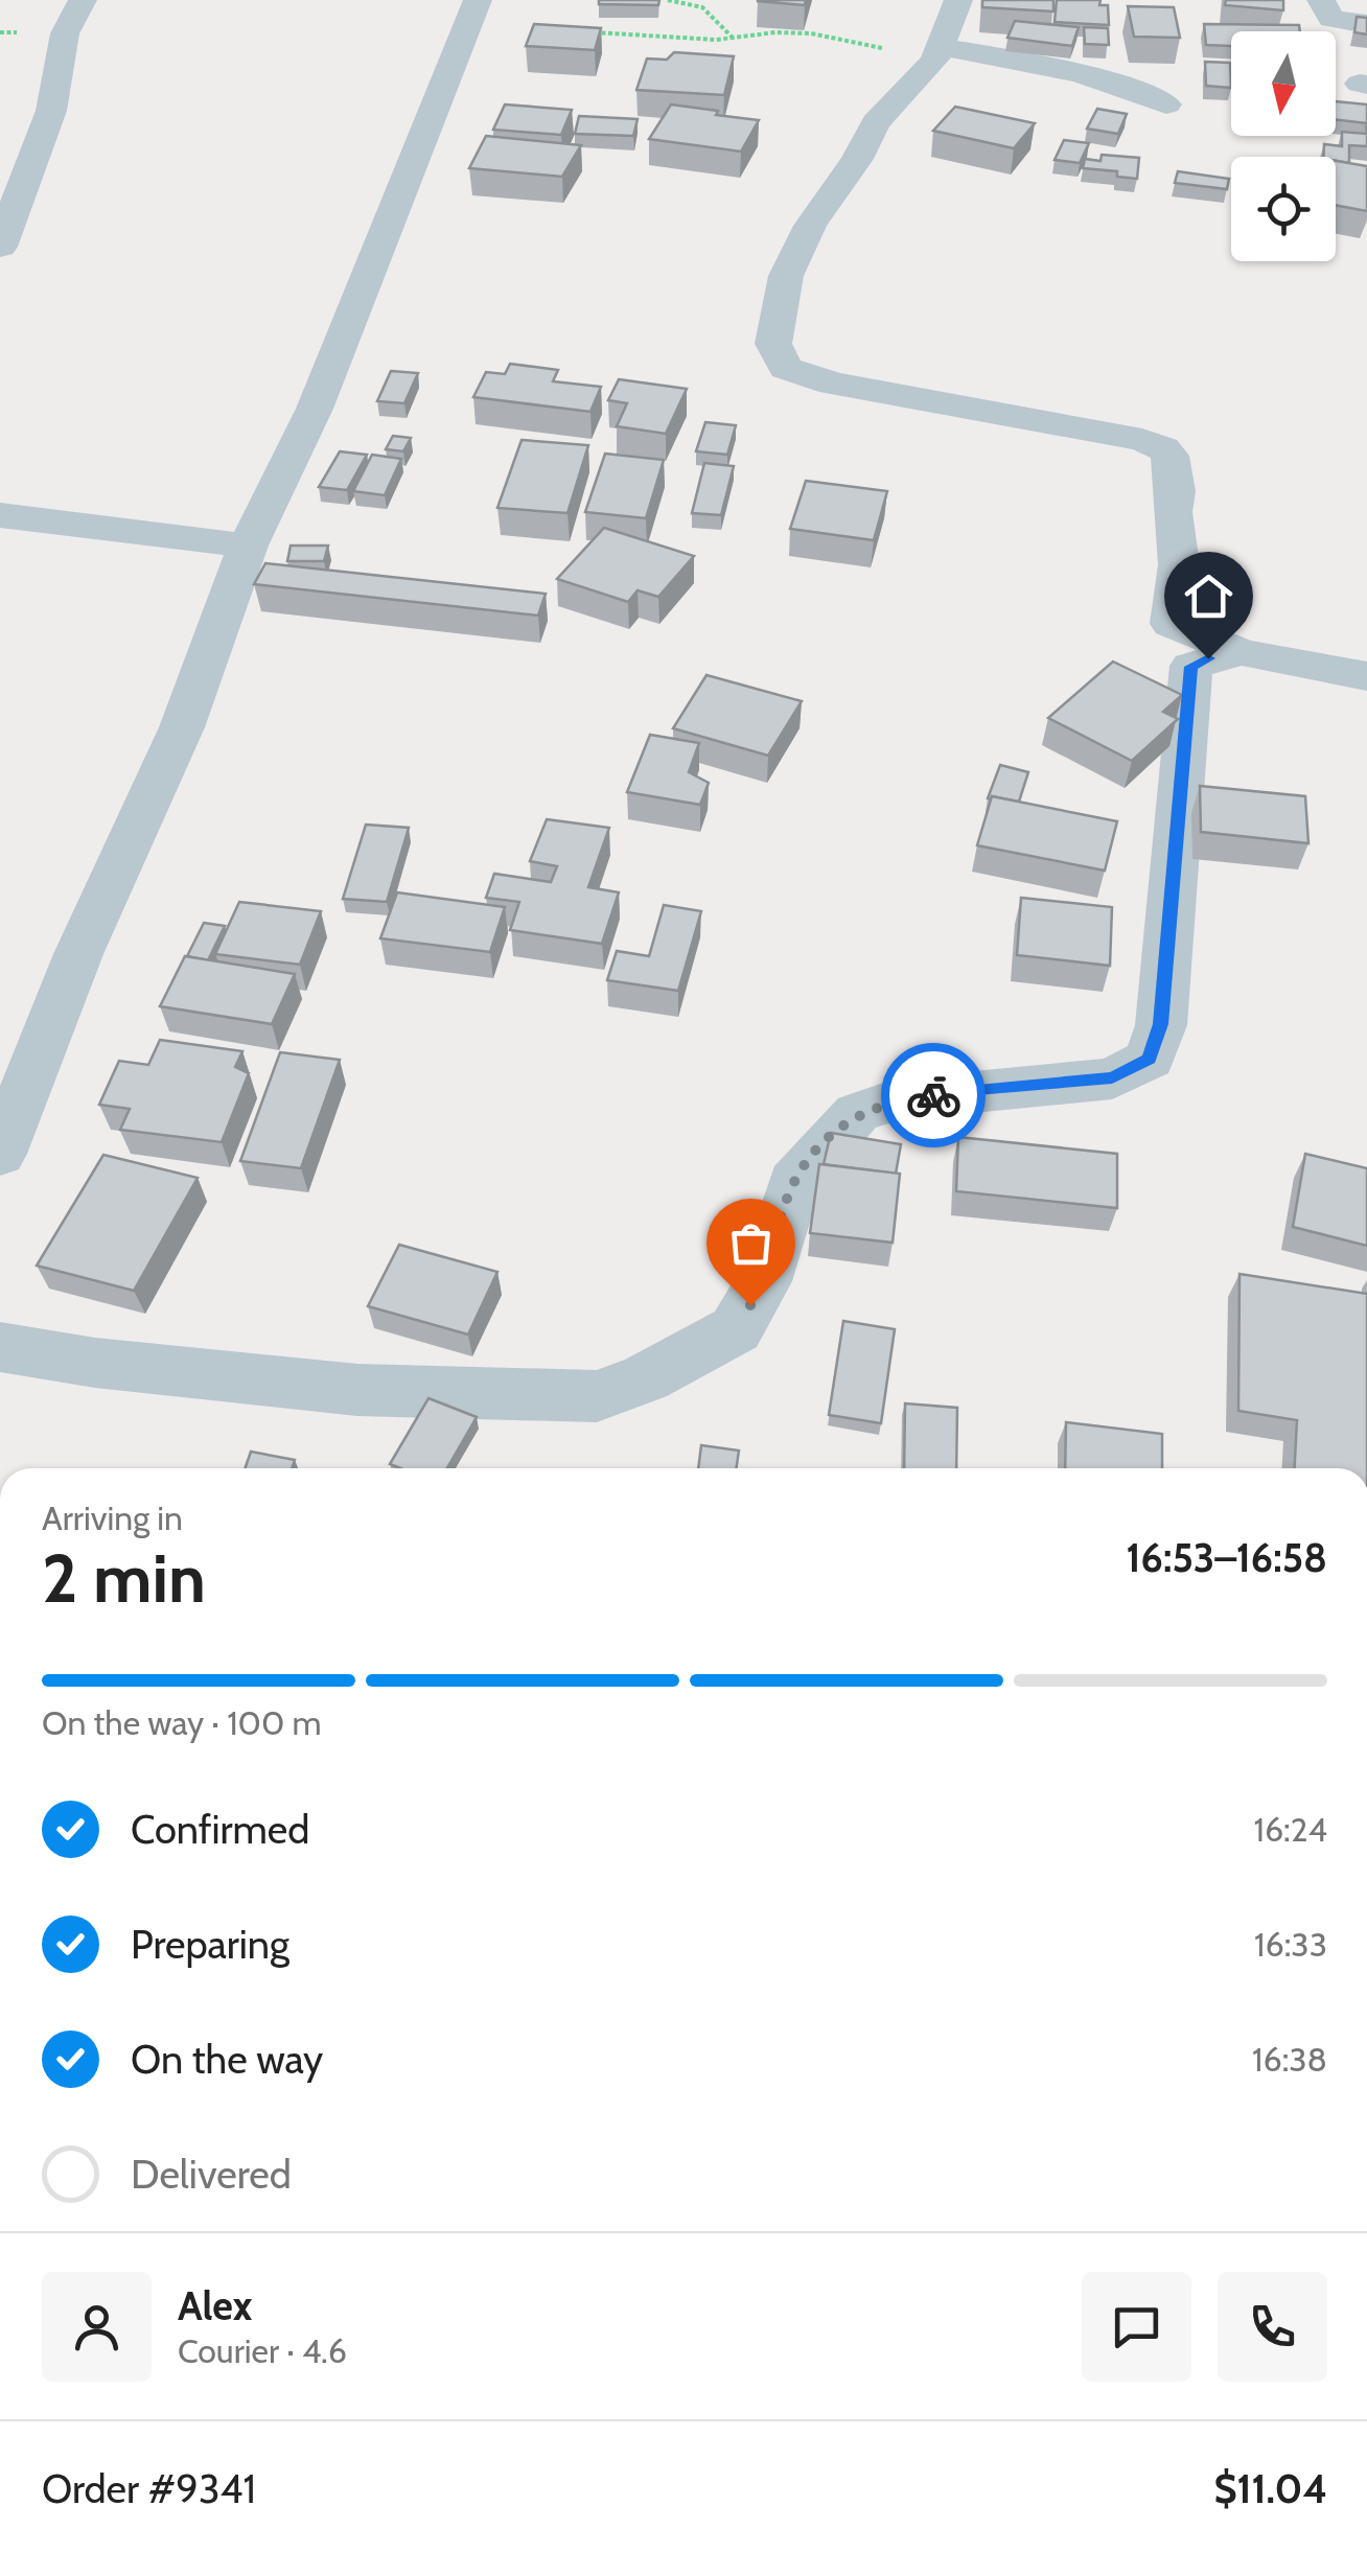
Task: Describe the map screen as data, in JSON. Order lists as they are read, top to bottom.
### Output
{
  "north": "bottom",
  "page": {
    "heading": ["2 min", "Arriving in", "16:53–16:58"],
    "panel": [
      "Alex",
      "Courier · 4.6",
      "Order #9341",
      "$11.04"
    ],
    "bar": "On the way · 100 m",
    "list": [
      ["Confirmed", "16:24"],
      ["Preparing", "16:33"],
      ["On the way", "16:38"],
      "Delivered"
    ]
  }
}
